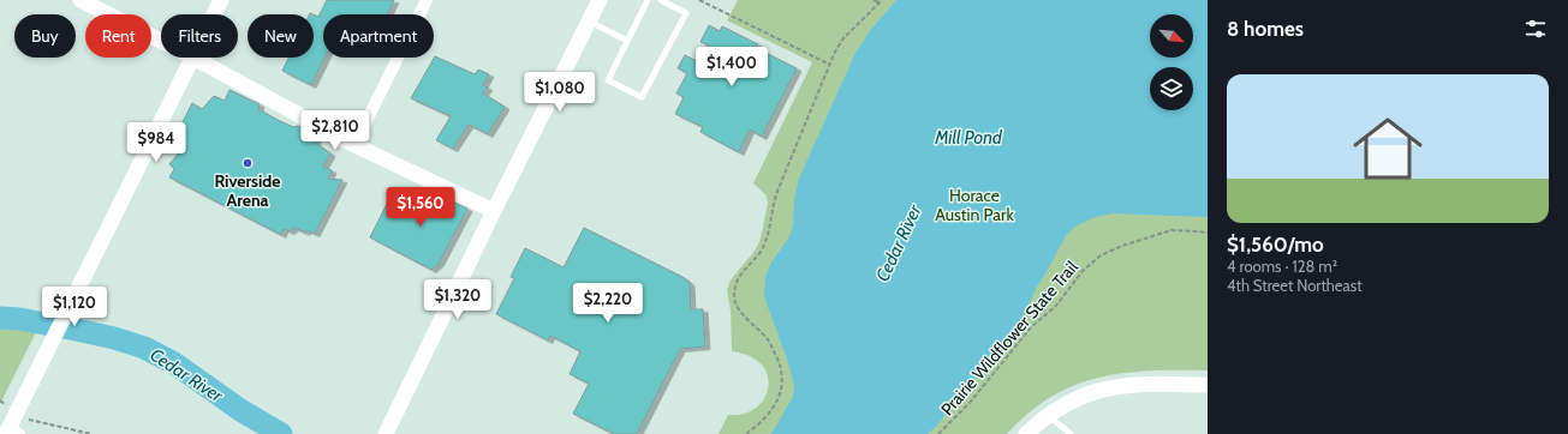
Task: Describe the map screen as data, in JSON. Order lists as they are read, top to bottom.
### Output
{
  "streets": {
    "path": ["Prairie Wildflower State Trail"]
  },
  "water": ["Mill Pond", "Cedar River"],
  "parks": ["Horace Austin Park"],
  "places": ["Riverside Arena"],
  "north": "bottom right",
  "page": {
    "heading": "8 homes",
    "chip": [
      "Buy",
      "Rent",
      "Filters",
      "New",
      "Apartment"
    ],
    "price": [
      "$1,400",
      "$1,080",
      "$2,810",
      "$984",
      "$1,560",
      "$1,320",
      "$2,220",
      "$1,120"
    ],
    "list": [
      {
        "name": "$1,560/mo",
        "note": "4 rooms · 128 m² · 4th Street Northeast"
      }
    ]
  }
}
